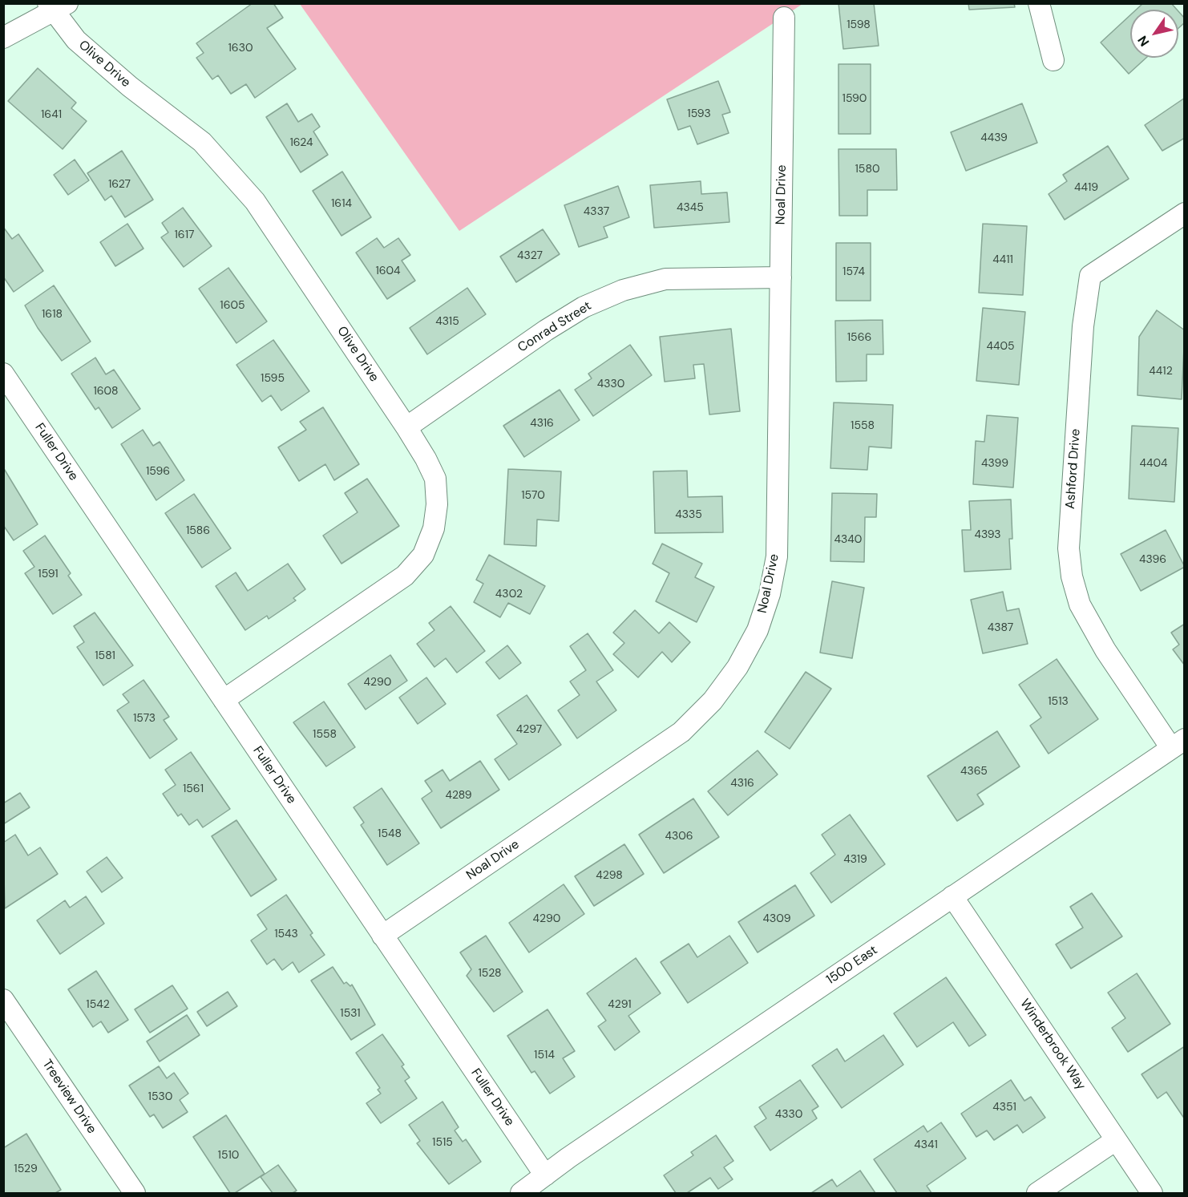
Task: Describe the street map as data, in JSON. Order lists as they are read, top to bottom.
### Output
{
  "streets": {
    "street": [
      "Olive Drive",
      "Noal Drive",
      "Conrad Street",
      "Fuller Drive",
      "Ashford Drive",
      "1500 East",
      "Winderbrook Way",
      "Treeview Drive"
    ]
  },
  "crossings": [
    ["Olive Drive", "Conrad Street"],
    ["Olive Drive", "Fuller Drive"],
    ["Noal Drive", "Conrad Street"],
    ["Noal Drive", "Fuller Drive"],
    ["Fuller Drive", "1500 East"],
    ["Ashford Drive", "1500 East"],
    ["1500 East", "Winderbrook Way"]
  ],
  "house_numbers": [
    "1598",
    "1630",
    "1590",
    "1593",
    "1641",
    "4439",
    "1624",
    "1580",
    "1627",
    "4419",
    "1614",
    "4345",
    "4337",
    "1617",
    "4327",
    "4411",
    "1604",
    "1574",
    "1605",
    "1618",
    "4315",
    "1566",
    "4405",
    "4412",
    "1595",
    "4330",
    "1608",
    "4316",
    "1558",
    "4399",
    "4404",
    "1596",
    "1570",
    "4335",
    "1586",
    "4393",
    "4340",
    "4396",
    "1591",
    "4302",
    "4387",
    "1581",
    "4290",
    "1513",
    "1573",
    "4297",
    "1558",
    "4365",
    "4316",
    "1561",
    "4289",
    "1548",
    "4306",
    "4319",
    "4298",
    "4290",
    "4309",
    "1543",
    "1528",
    "1542",
    "4291",
    "1531",
    "1514",
    "1530",
    "4351",
    "4330",
    "1515",
    "4341",
    "1510",
    "1529"
  ],
  "north": "bottom left"
}
